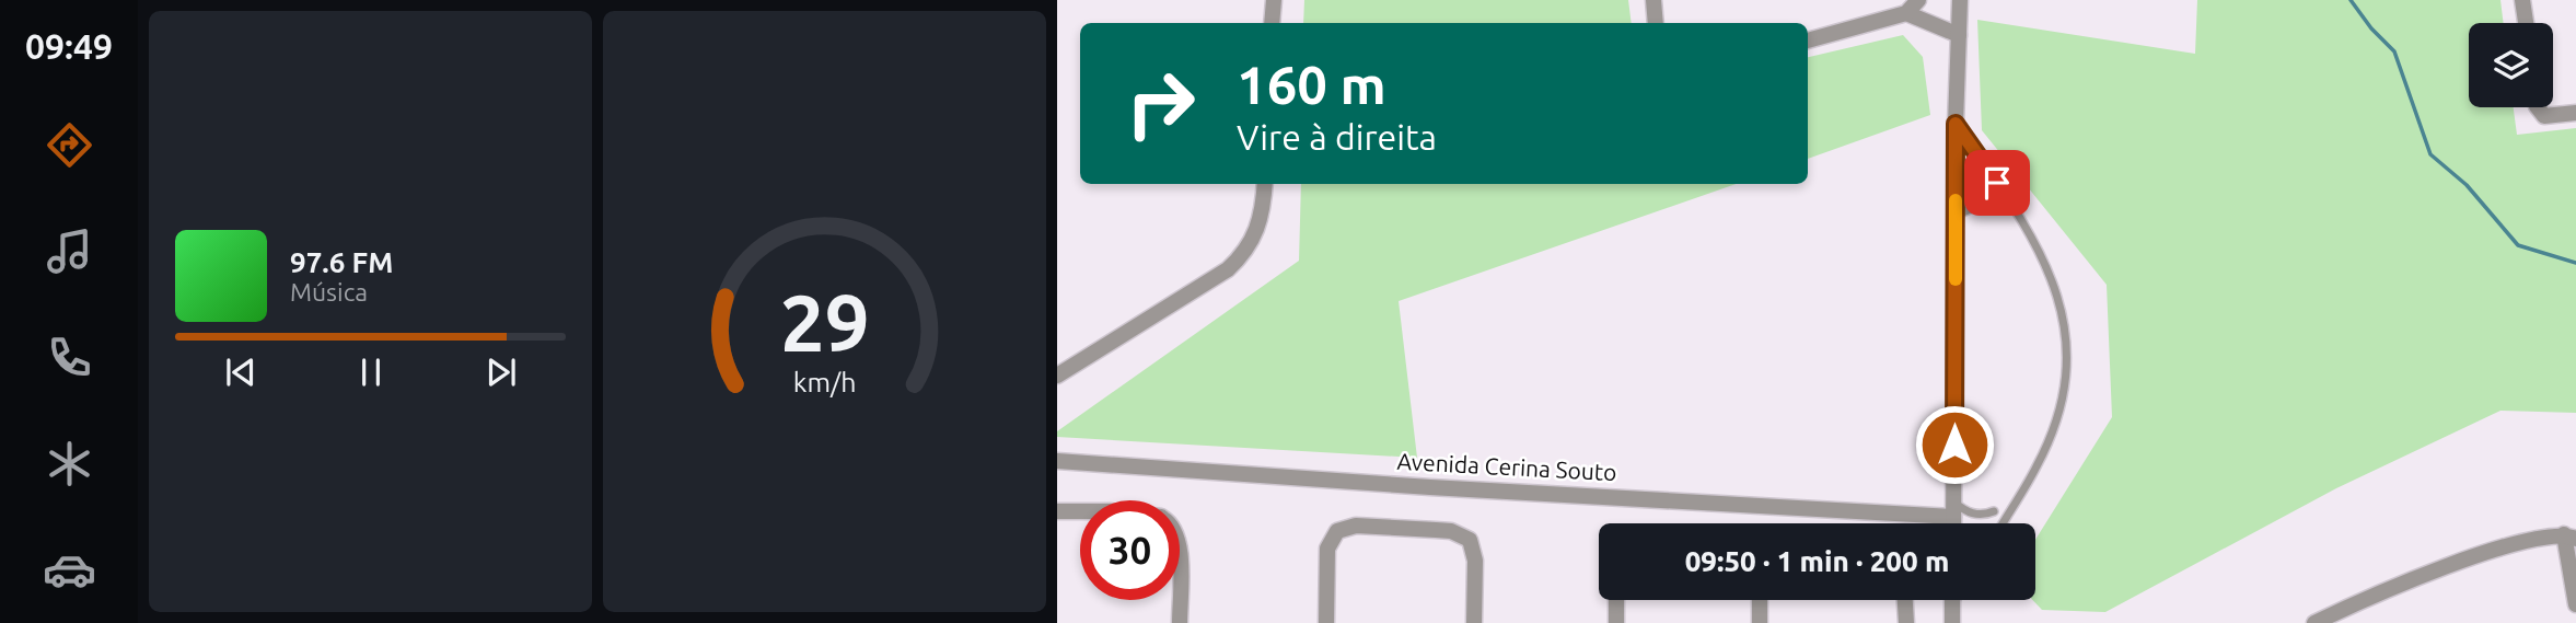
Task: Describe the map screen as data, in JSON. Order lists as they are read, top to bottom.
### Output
{
  "streets": {
    "street": ["Avenida Cerina Souto"]
  },
  "page": {
    "tabs": "09:49",
    "turn": ["160 m", "Vire à direita"],
    "song": ["97.6 FM", "Música"],
    "limit": "30",
    "trip": "09:50 · 1 min · 200 m",
    "gauge": ["29", "km/h"]
  }
}
